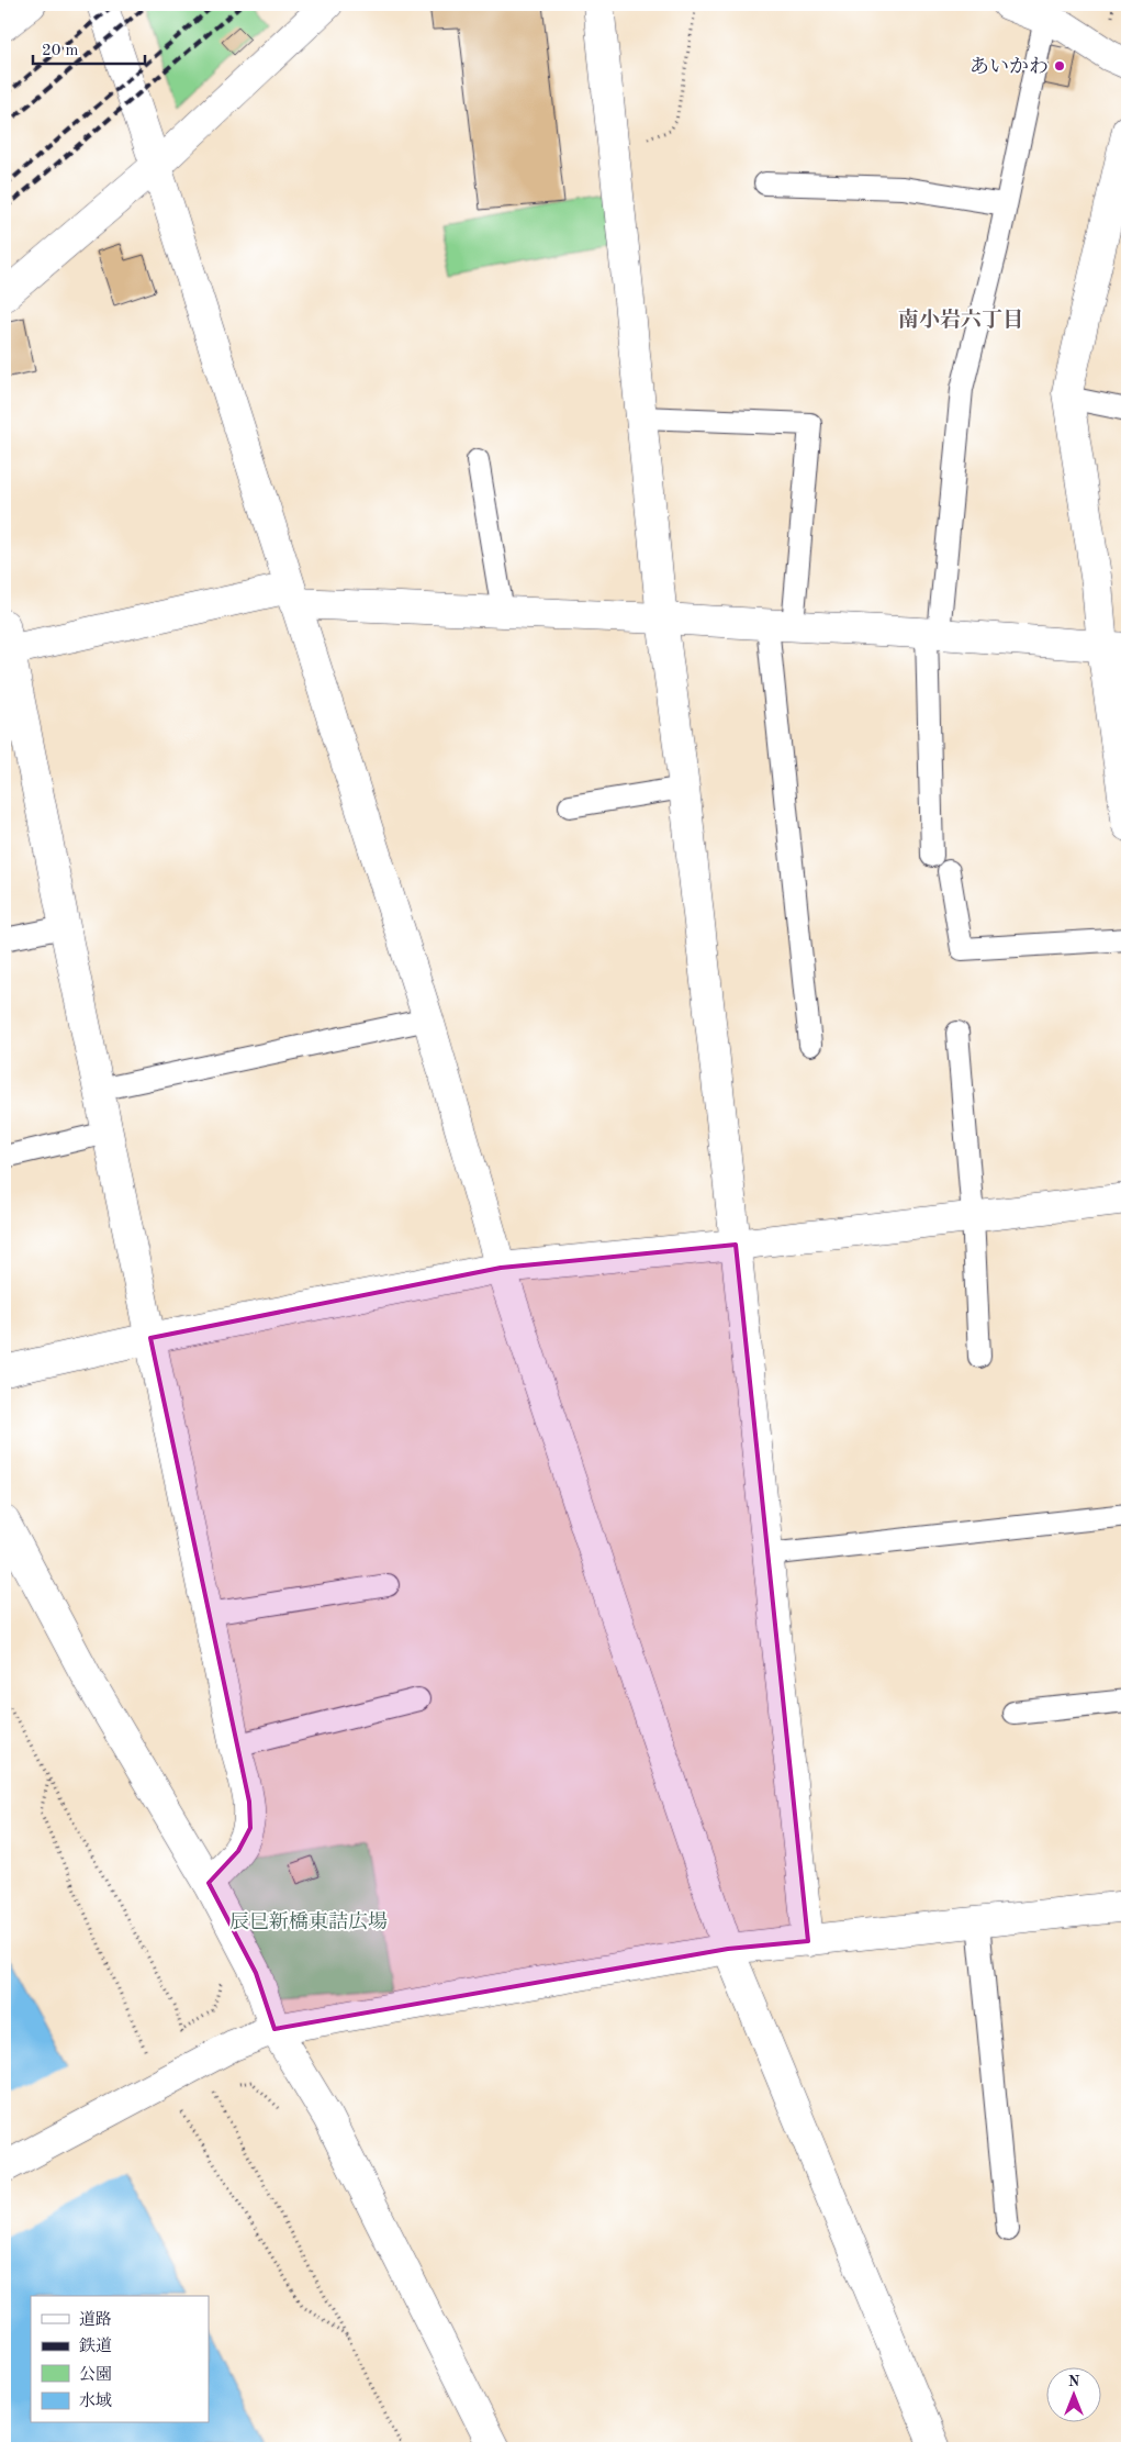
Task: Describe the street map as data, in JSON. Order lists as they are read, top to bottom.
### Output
{
  "districts": ["南小岩六丁目"],
  "parks": ["辰巳新橋東詰広場"],
  "places": ["あいかわ"],
  "legend": [
    "道路",
    "鉄道",
    "公園",
    "水域"
  ],
  "scale_bar": "20 m",
  "north": "top"
}
